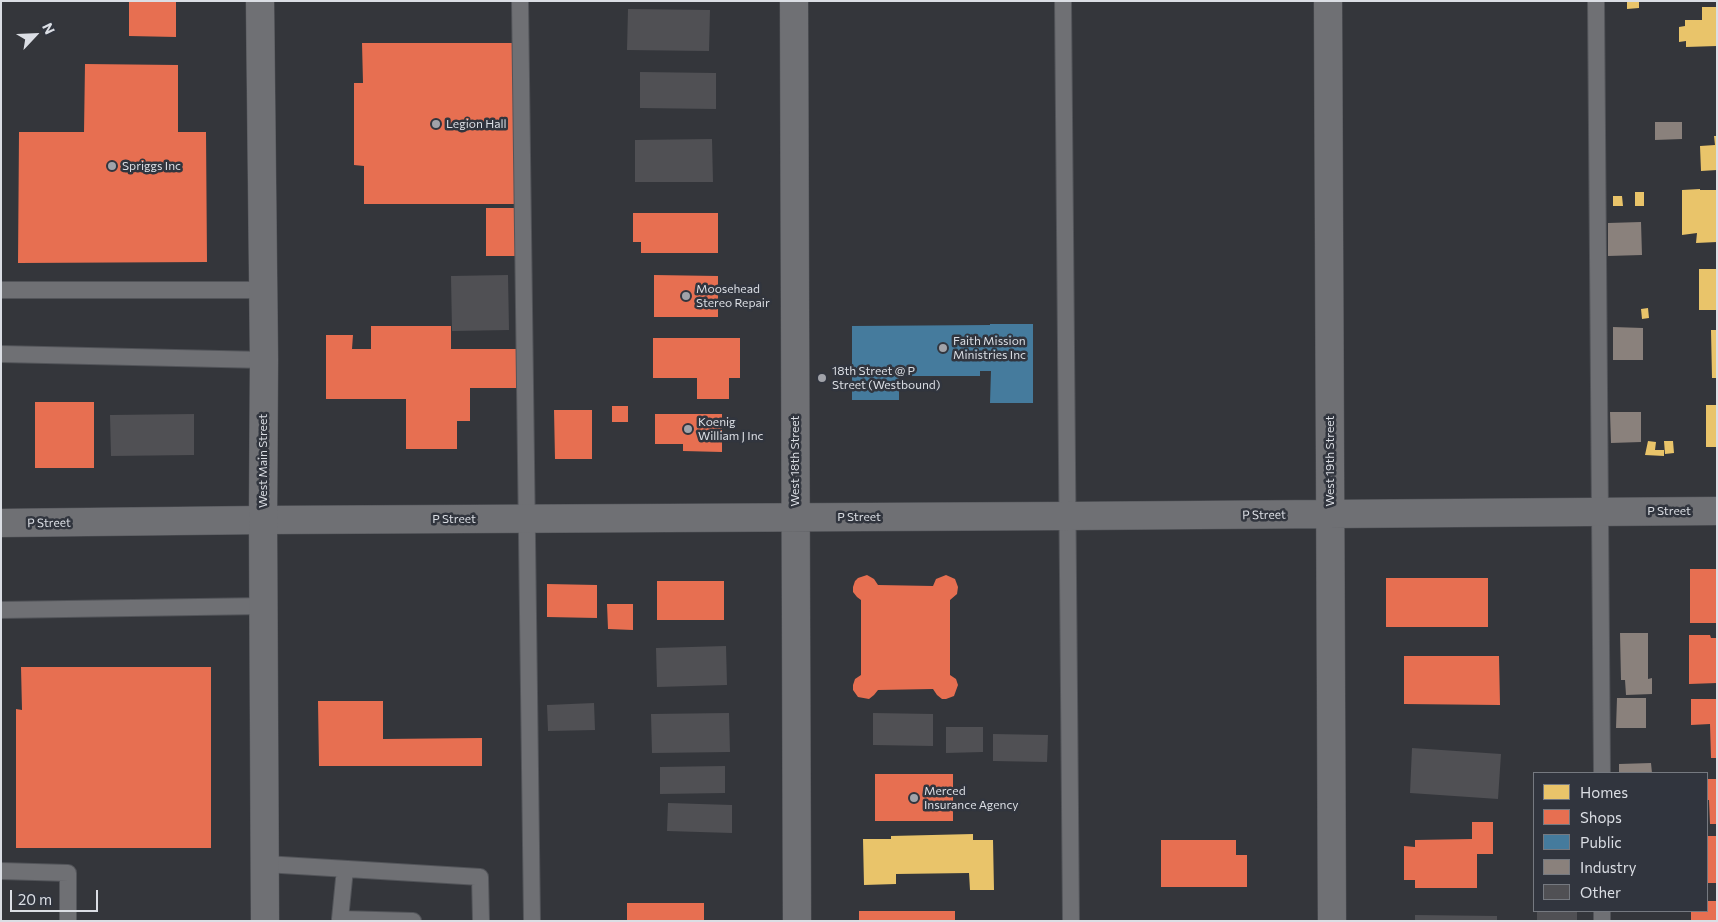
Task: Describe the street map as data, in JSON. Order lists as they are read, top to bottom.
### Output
{
  "streets": {
    "street": [
      "West Main Street",
      "West 18th Street",
      "West 19th Street",
      "P Street"
    ]
  },
  "crossings": [
    ["West Main Street", "P Street"],
    ["West 18th Street", "P Street"],
    ["West 19th Street", "P Street"]
  ],
  "places": [
    "Legion Hall",
    "Spriggs Inc",
    "Moosehead Stereo Repair",
    "Faith Mission Ministries Inc",
    "18th Street @ P Street (Westbound)",
    "Koenig William J Inc",
    "Merced Insurance Agency"
  ],
  "legend": [
    "Homes",
    "Shops",
    "Public",
    "Industry",
    "Other"
  ],
  "scale_bar": "20 m",
  "north": "top right"
}
